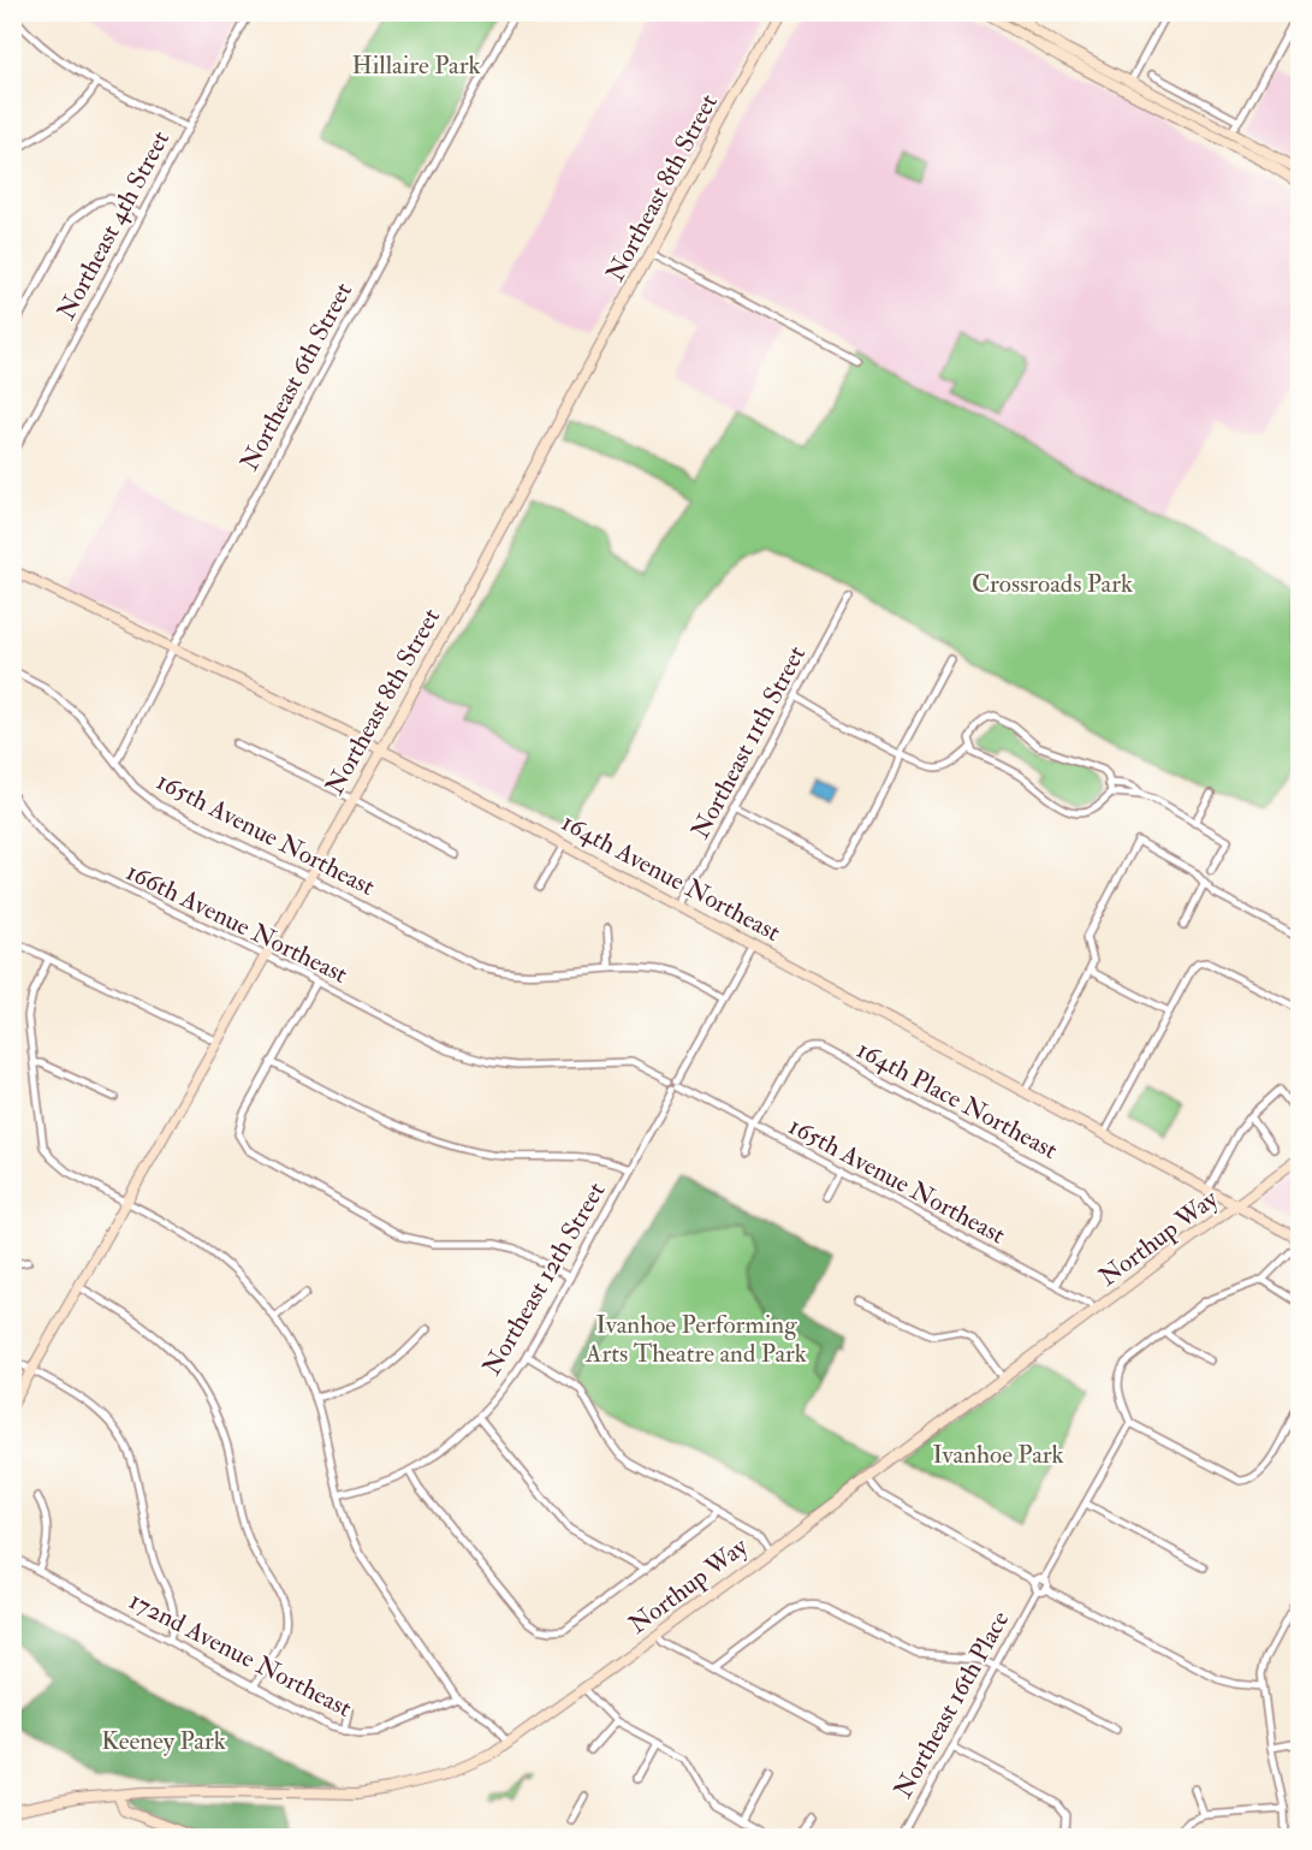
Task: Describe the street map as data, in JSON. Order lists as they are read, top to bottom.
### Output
{
  "streets": {
    "street": [
      "Northeast 8th Street",
      "Northeast 4th Street",
      "Northeast 6th Street",
      "Northeast 11th Street",
      "165th Avenue Northeast",
      "164th Avenue Northeast",
      "166th Avenue Northeast",
      "164th Place Northeast",
      "Northup Way",
      "Northeast 12th Street",
      "172nd Avenue Northeast",
      "Northeast 16th Place"
    ]
  },
  "crossings": [
    ["Northeast 8th Street", "165th Avenue Northeast"],
    ["Northeast 8th Street", "164th Avenue Northeast"],
    ["Northeast 8th Street", "166th Avenue Northeast"],
    ["Northeast 6th Street", "165th Avenue Northeast"],
    ["Northeast 6th Street", "164th Avenue Northeast"],
    ["Northeast 11th Street", "164th Avenue Northeast"],
    ["165th Avenue Northeast", "166th Avenue Northeast"],
    ["165th Avenue Northeast", "164th Place Northeast"],
    ["165th Avenue Northeast", "Northup Way"],
    ["165th Avenue Northeast", "Northeast 12th Street"],
    ["164th Avenue Northeast", "Northup Way"],
    ["164th Avenue Northeast", "Northeast 12th Street"],
    ["166th Avenue Northeast", "Northeast 12th Street"]
  ],
  "parks": [
    "Hillaire Park",
    "Crossroads Park",
    "Ivanhoe Performing Arts Theatre and Park",
    "Ivanhoe Park",
    "Keeney Park"
  ]
}
